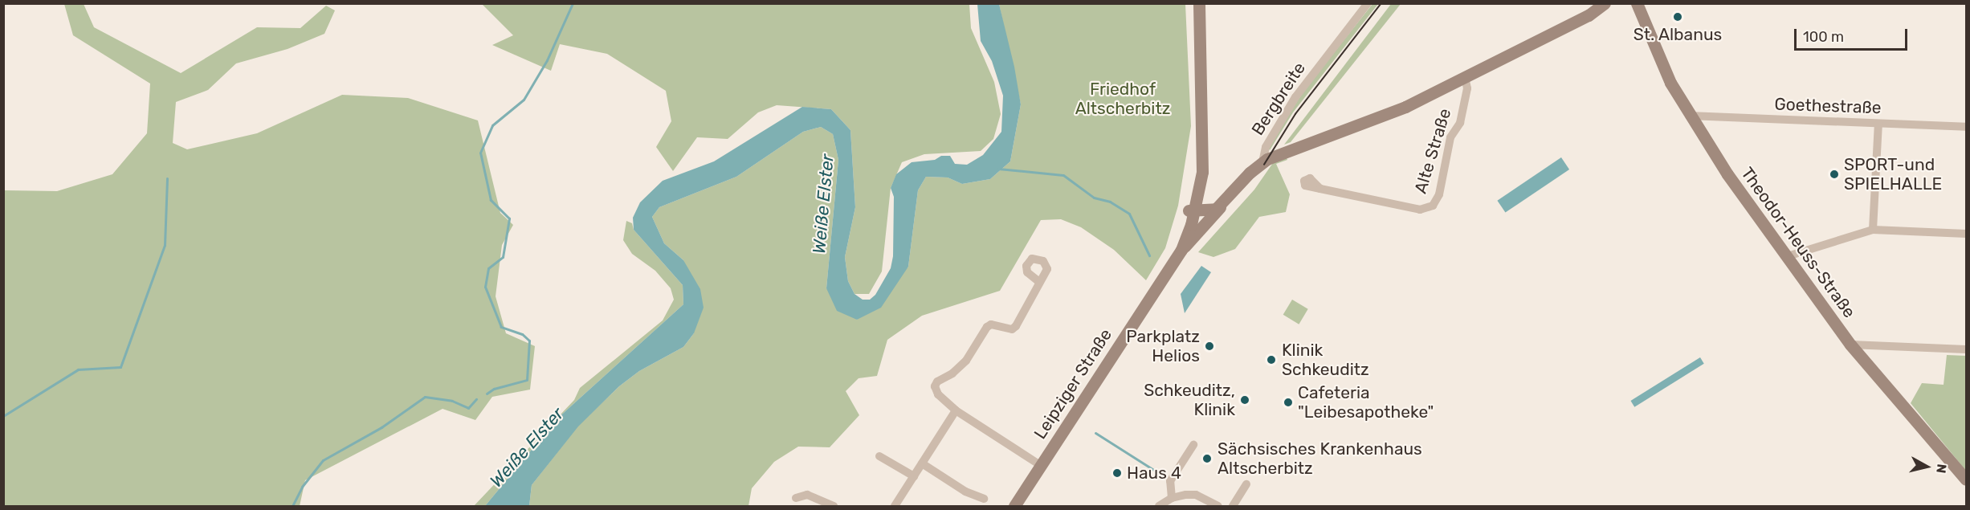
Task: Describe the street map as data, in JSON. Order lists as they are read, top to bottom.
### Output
{
  "streets": {
    "street": [
      "Bergbreite",
      "Goethestraße",
      "Alte Straße",
      "Theodor-Heuss-Straße",
      "Leipziger Straße"
    ]
  },
  "crossings": [
    ["Bergbreite", "Alte Straße"],
    ["Bergbreite", "Leipziger Straße"],
    ["Goethestraße", "Theodor-Heuss-Straße"]
  ],
  "water": ["Weiße Elster"],
  "parks": ["Friedhof Altscherbitz"],
  "places": [
    "St. Albanus",
    "SPORT-und SPIELHALLE",
    "Parkplatz Helios",
    "Klinik Schkeuditz",
    "Schkeuditz, Klinik",
    "Cafeteria \"Leibesapotheke\"",
    "Sächsisches Krankenhaus Altscherbitz",
    "Haus 4"
  ],
  "scale_bar": "100 m",
  "north": "right"
}
